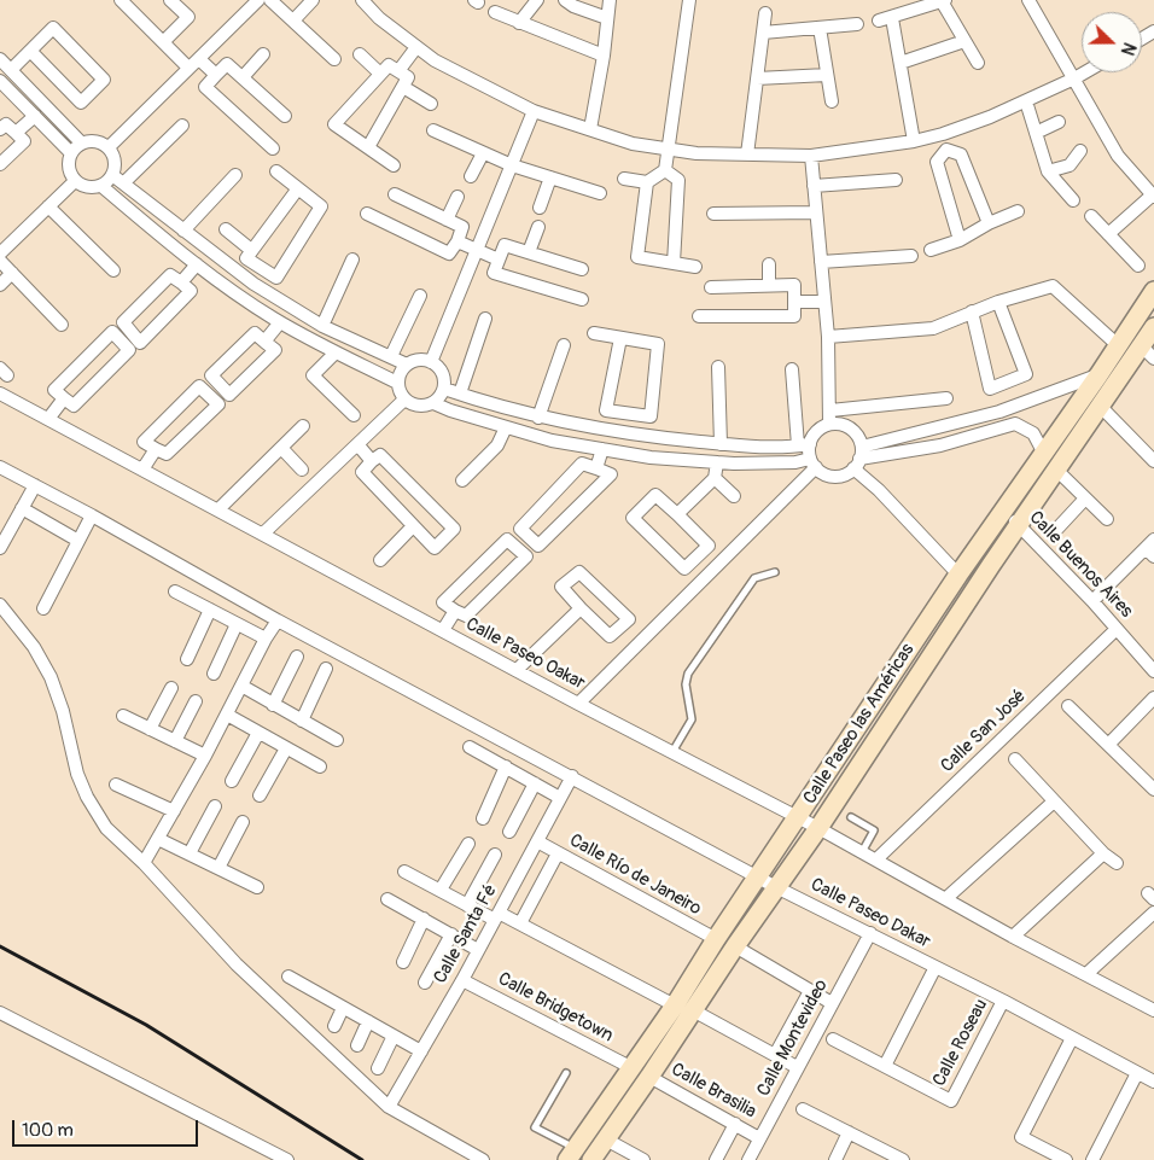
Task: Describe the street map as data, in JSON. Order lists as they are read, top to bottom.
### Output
{
  "streets": {
    "street": [
      "Calle Buenos Aires",
      "Calle Paseo Oakar",
      "Calle Paseo las Américas",
      "Calle San José",
      "Calle Río de Janeiro",
      "Calle Paseo Dakar",
      "Calle Santa Fé",
      "Calle Bridgetown",
      "Calle Montevideo",
      "Calle Roseau",
      "Calle Brasilia"
    ]
  },
  "crossings": [
    ["Calle Buenos Aires", "Calle Paseo las Américas"],
    ["Calle Buenos Aires", "Calle San José"],
    ["Calle Paseo Oakar", "Calle Paseo las Américas"],
    ["Calle Paseo las Américas", "Calle Río de Janeiro"],
    ["Calle Paseo las Américas", "Calle Paseo Dakar"],
    ["Calle Paseo las Américas", "Calle Bridgetown"],
    ["Calle Paseo las Américas", "Calle Brasilia"],
    ["Calle Río de Janeiro", "Calle Santa Fé"],
    ["Calle Paseo Dakar", "Calle Santa Fé"],
    ["Calle Paseo Dakar", "Calle Montevideo"],
    ["Calle Paseo Dakar", "Calle Roseau"],
    ["Calle Santa Fé", "Calle Bridgetown"],
    ["Calle Montevideo", "Calle Brasilia"]
  ],
  "scale_bar": "100 m",
  "north": "right"
}
